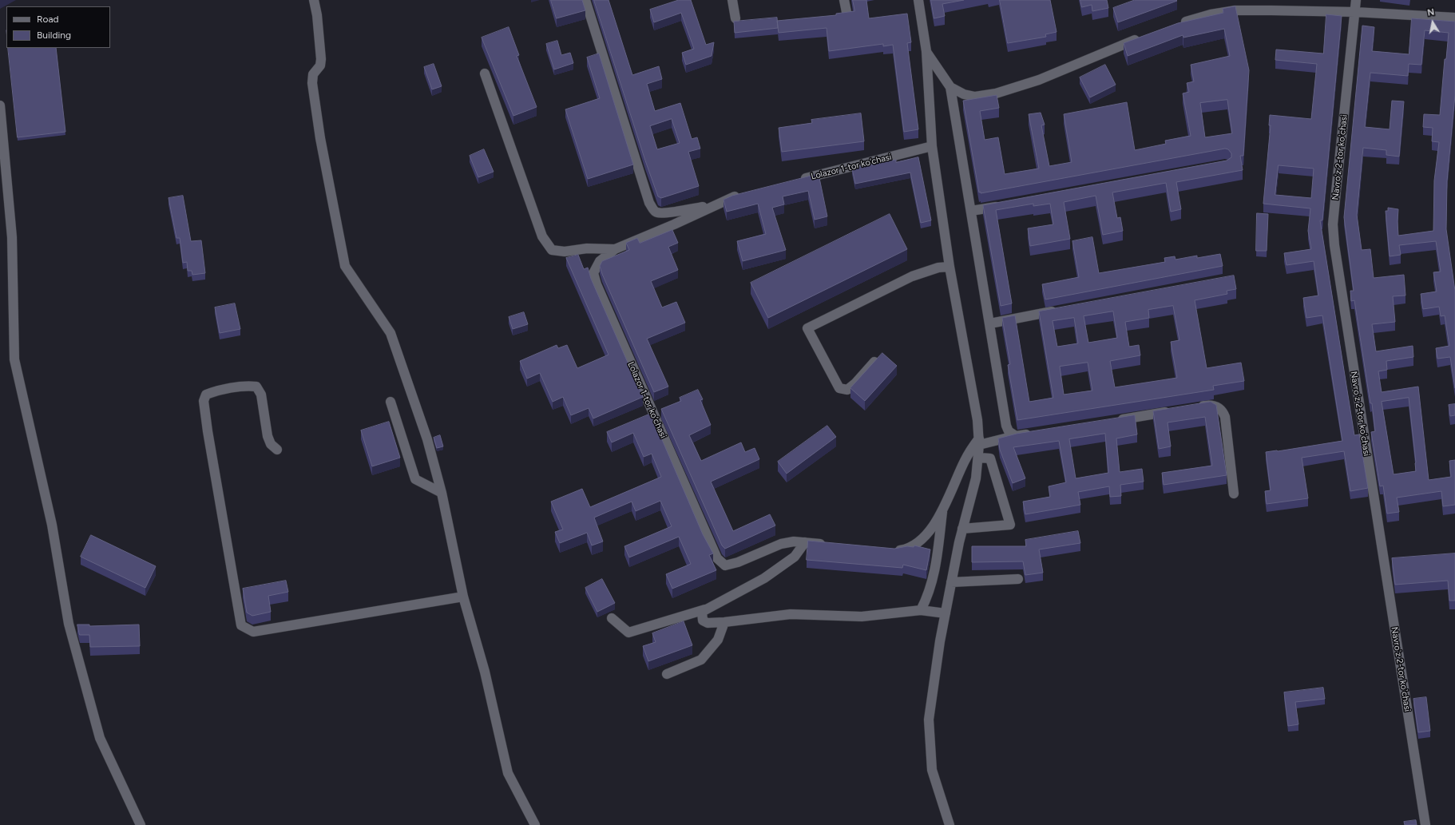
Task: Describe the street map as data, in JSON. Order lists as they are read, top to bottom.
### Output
{
  "streets": {
    "street": ["Lolazor 1-tor ko‘chasi"]
  },
  "legend": ["Road", "Building"],
  "north": "top"
}
